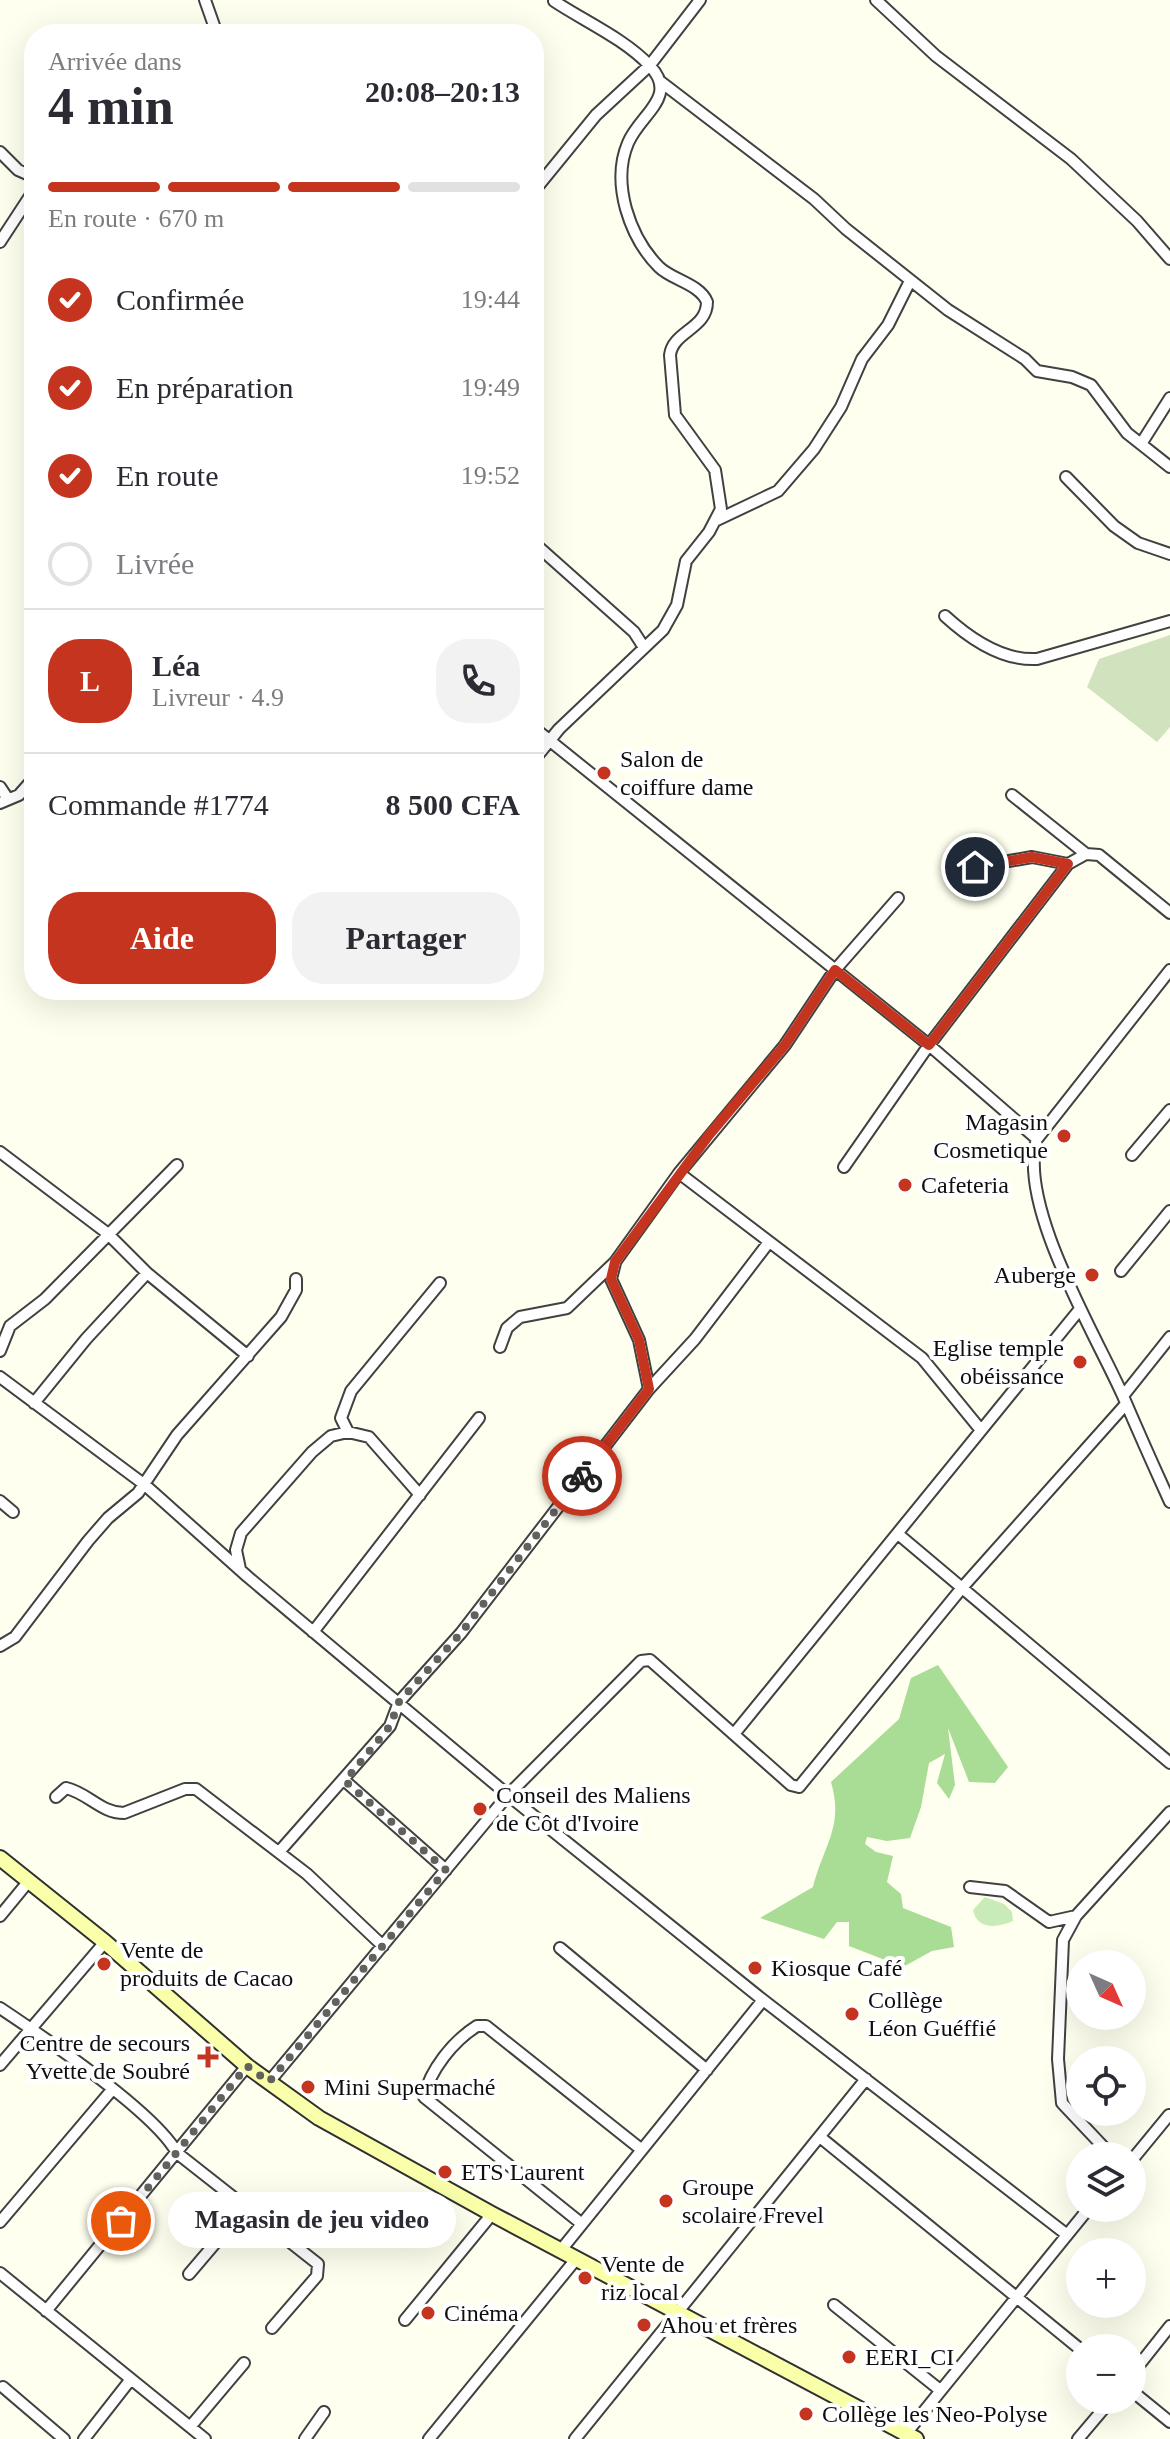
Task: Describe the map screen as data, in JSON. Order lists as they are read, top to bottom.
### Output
{
  "places": {
    "other": [
      "Salon de coiffure dame",
      "Magasin Cosmetique",
      "Cafeteria",
      "Auberge",
      "Eglise temple obéissance",
      "Conseil des Maliens de Côt d'Ivoire",
      "Vente de produits de Cacao",
      "Kiosque Café",
      "Collège Léon Guéffié",
      "Mini Supermaché",
      "ETS Laurent",
      "Groupe scolaire Frevel",
      "Magasin de jeu video",
      "Vente de riz local",
      "Cinéma",
      "Ahou et frères",
      "EERI_CI",
      "Collège les Neo-Polyse"
    ],
    "health": ["Centre de secours Yvette de Soubré"]
  },
  "north": "bottom right",
  "page": {
    "heading": ["4 min", "Arrivée dans", "20:08–20:13"],
    "panel": [
      "Léa",
      "Livreur · 4.9",
      "Commande #1774",
      "8 500 CFA"
    ],
    "bar": "En route · 670 m",
    "list": [
      ["Confirmée", "19:44"],
      ["En préparation", "19:49"],
      ["En route", "19:52"],
      "Livrée"
    ],
    "round": "L",
    "buttons": ["Aide", "Partager"],
    "map_buttons": ["+", "−"],
    "bubble": "Magasin de jeu video"
  }
}
